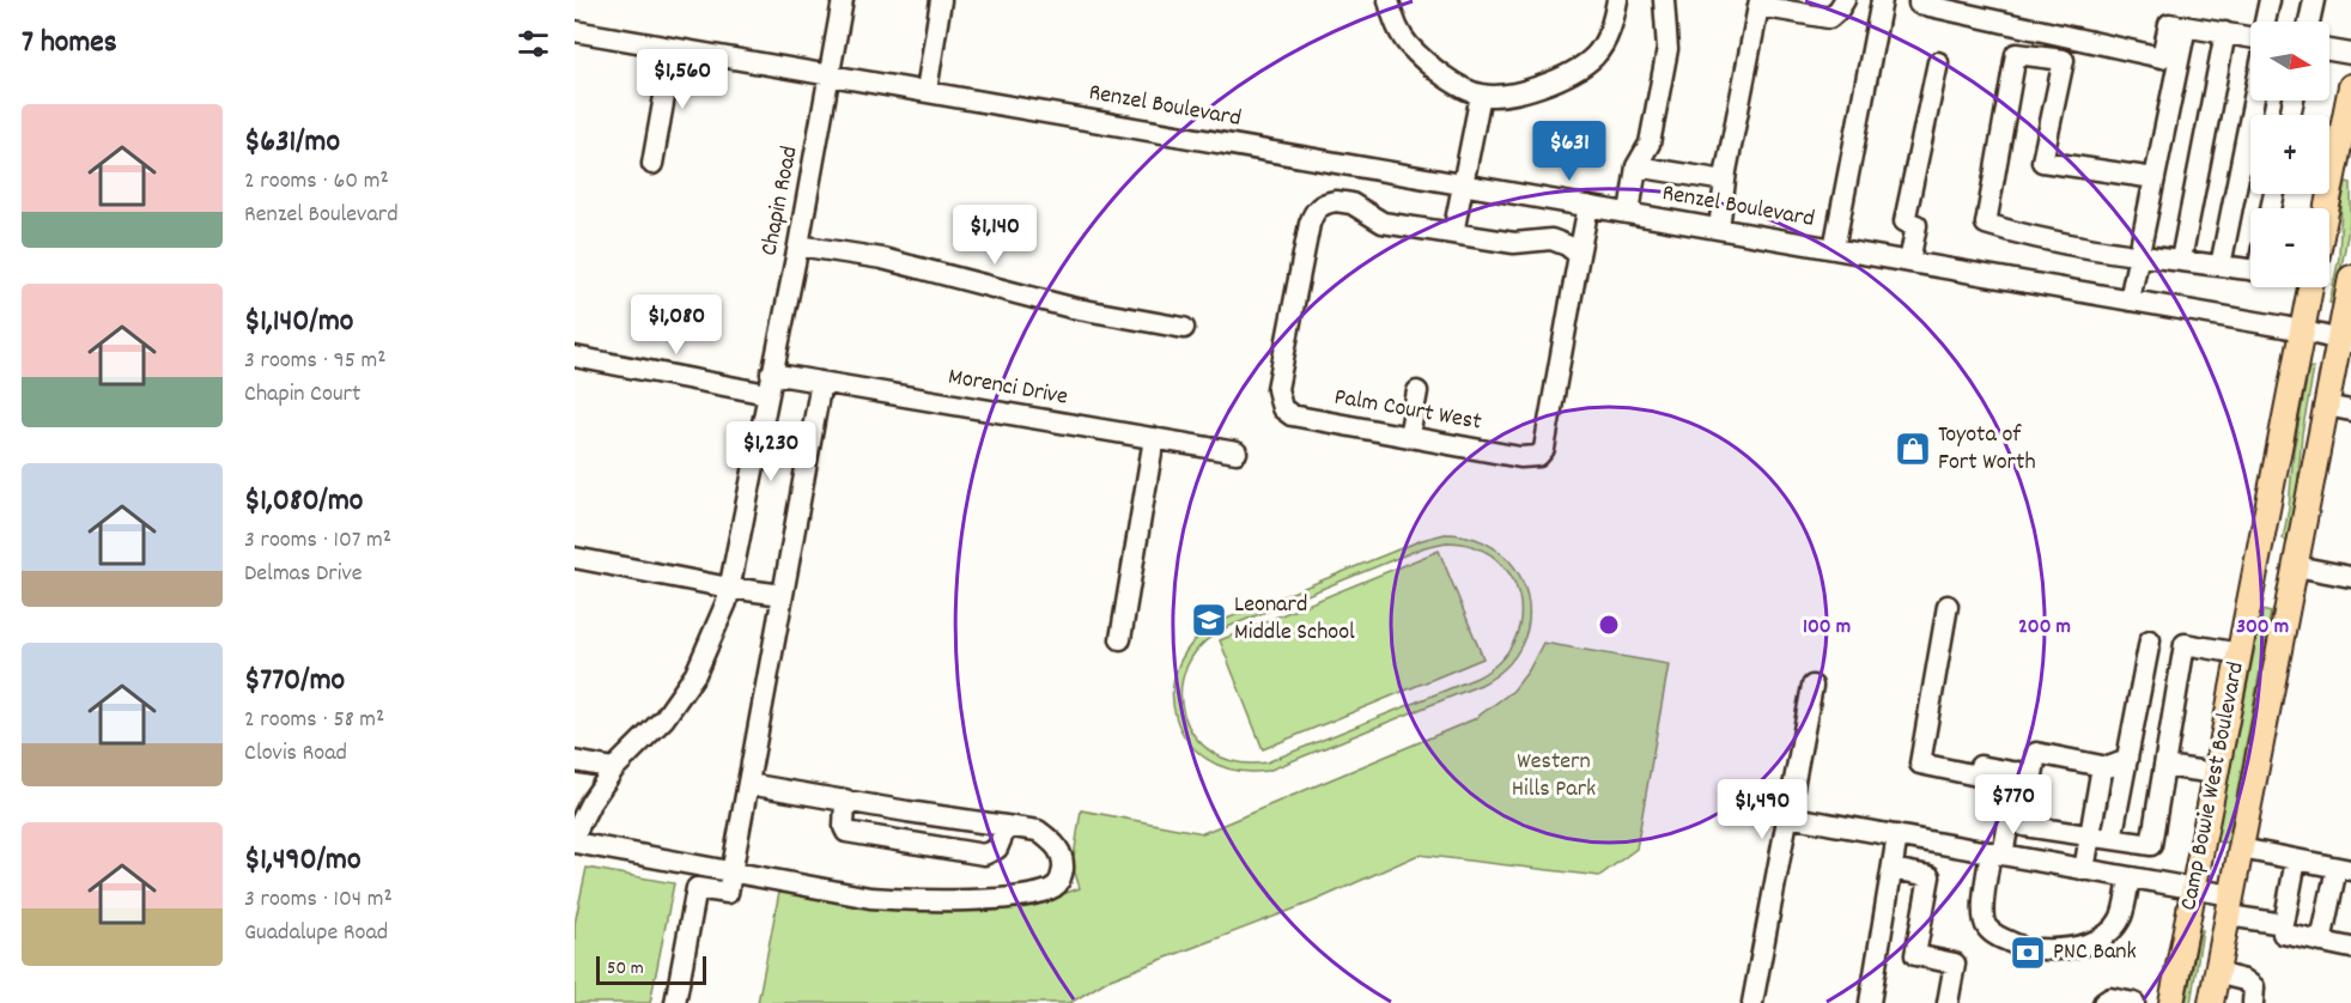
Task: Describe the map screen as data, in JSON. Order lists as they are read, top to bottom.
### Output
{
  "streets": {
    "main road": ["Camp Bowie West Boulevard"],
    "street": [
      "Renzel Boulevard",
      "Chapin Road",
      "Morenci Drive",
      "Palm Court West"
    ]
  },
  "crossings": [
    ["Renzel Boulevard", "Chapin Road"],
    ["Renzel Boulevard", "Camp Bowie West Boulevard"],
    ["Chapin Road", "Morenci Drive"]
  ],
  "parks": ["Western Hills Park"],
  "places": {
    "shop": ["Toyota of Fort Worth"],
    "school or university": ["Leonard Middle School"],
    "bank": ["PNC Bank"]
  },
  "scale_bar": "50 m",
  "north": "right",
  "page": {
    "heading": "7 homes",
    "map_buttons": ["+", "−"],
    "price": [
      "$1,560",
      "$631",
      "$1,140",
      "$1,080",
      "$1,230",
      "$770",
      "$1,490"
    ],
    "list": [
      {
        "name": "$631/mo",
        "note": "2 rooms · 60 m² · Renzel Boulevard"
      },
      {
        "name": "$1,140/mo",
        "note": "3 rooms · 95 m² · Chapin Court"
      },
      {
        "name": "$1,080/mo",
        "note": "3 rooms · 107 m² · Delmas Drive"
      },
      {
        "name": "$770/mo",
        "note": "2 rooms · 58 m² · Clovis Road"
      },
      {
        "name": "$1,490/mo",
        "note": "3 rooms · 104 m² · Guadalupe Road"
      }
    ],
    "scale": "50 m"
  },
  "rings": ["100 m", "200 m", "300 m"]
}
